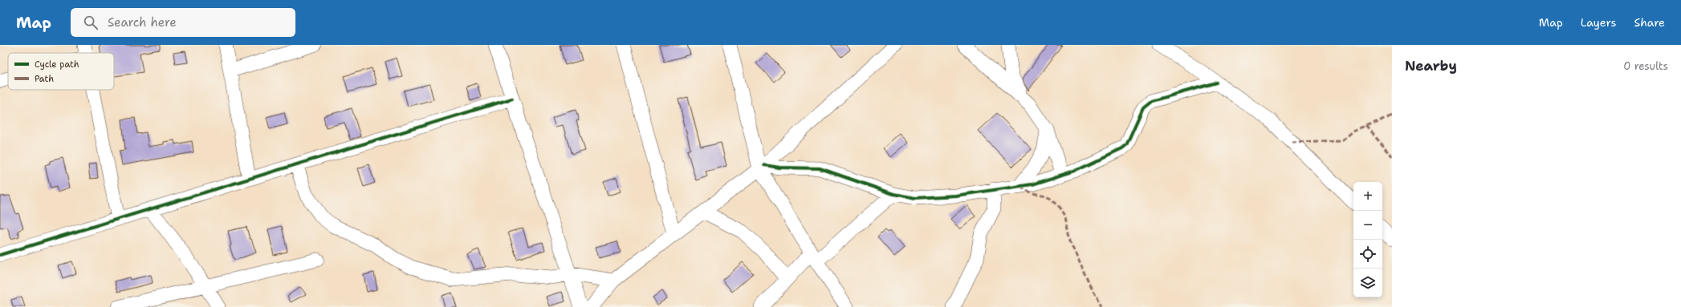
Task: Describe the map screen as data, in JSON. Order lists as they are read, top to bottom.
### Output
{
  "legend": ["Cycle path", "Path"],
  "page": {
    "header": "Map",
    "search": "Search here",
    "nav": ["Map", "Layers", "Share"],
    "heading": ["Nearby", "0 results"],
    "map_buttons": ["+", "−"]
  }
}
